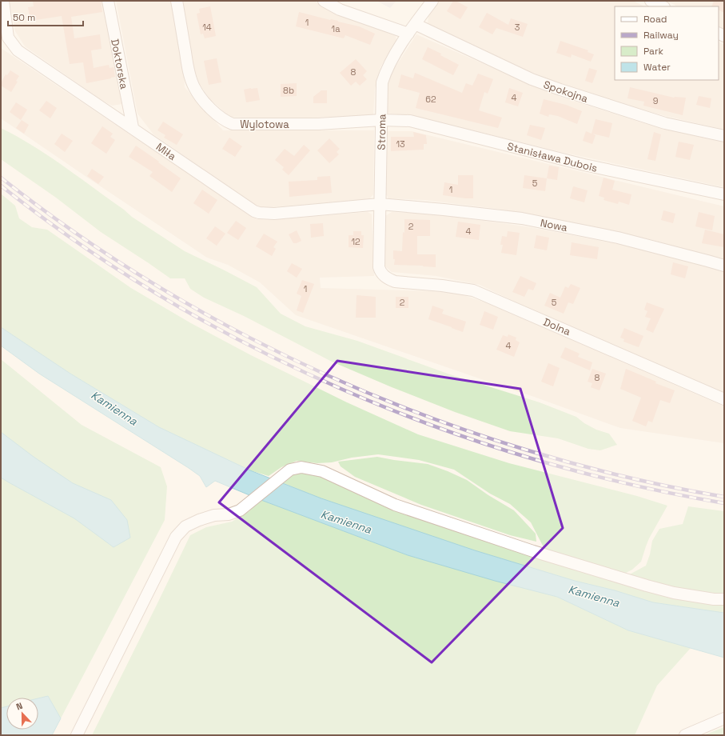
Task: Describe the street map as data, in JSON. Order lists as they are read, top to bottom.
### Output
{
  "streets": {
    "street": [
      "Doktorska",
      "Spokojna",
      "Wylotowa",
      "Stroma",
      "Miła",
      "Stanisława Dubois",
      "Nowa",
      "Dolna"
    ]
  },
  "crossings": [
    ["Doktorska", "Miła"],
    ["Spokojna", "Stroma"],
    ["Wylotowa", "Stroma"],
    ["Wylotowa", "Stanisława Dubois"],
    ["Stroma", "Miła"],
    ["Stroma", "Stanisława Dubois"],
    ["Stroma", "Nowa"],
    ["Stroma", "Dolna"],
    ["Miła", "Nowa"]
  ],
  "water": ["Kamienna"],
  "house_numbers": [
    "1",
    "14",
    "3",
    "1a",
    "8",
    "8b",
    "4",
    "62",
    "9",
    "13",
    "5",
    "1",
    "2",
    "4",
    "12",
    "1",
    "2",
    "5",
    "4",
    "8"
  ],
  "legend": [
    "Road",
    "Railway",
    "Park",
    "Water"
  ],
  "scale_bar": "50 m",
  "north": "top"
}
